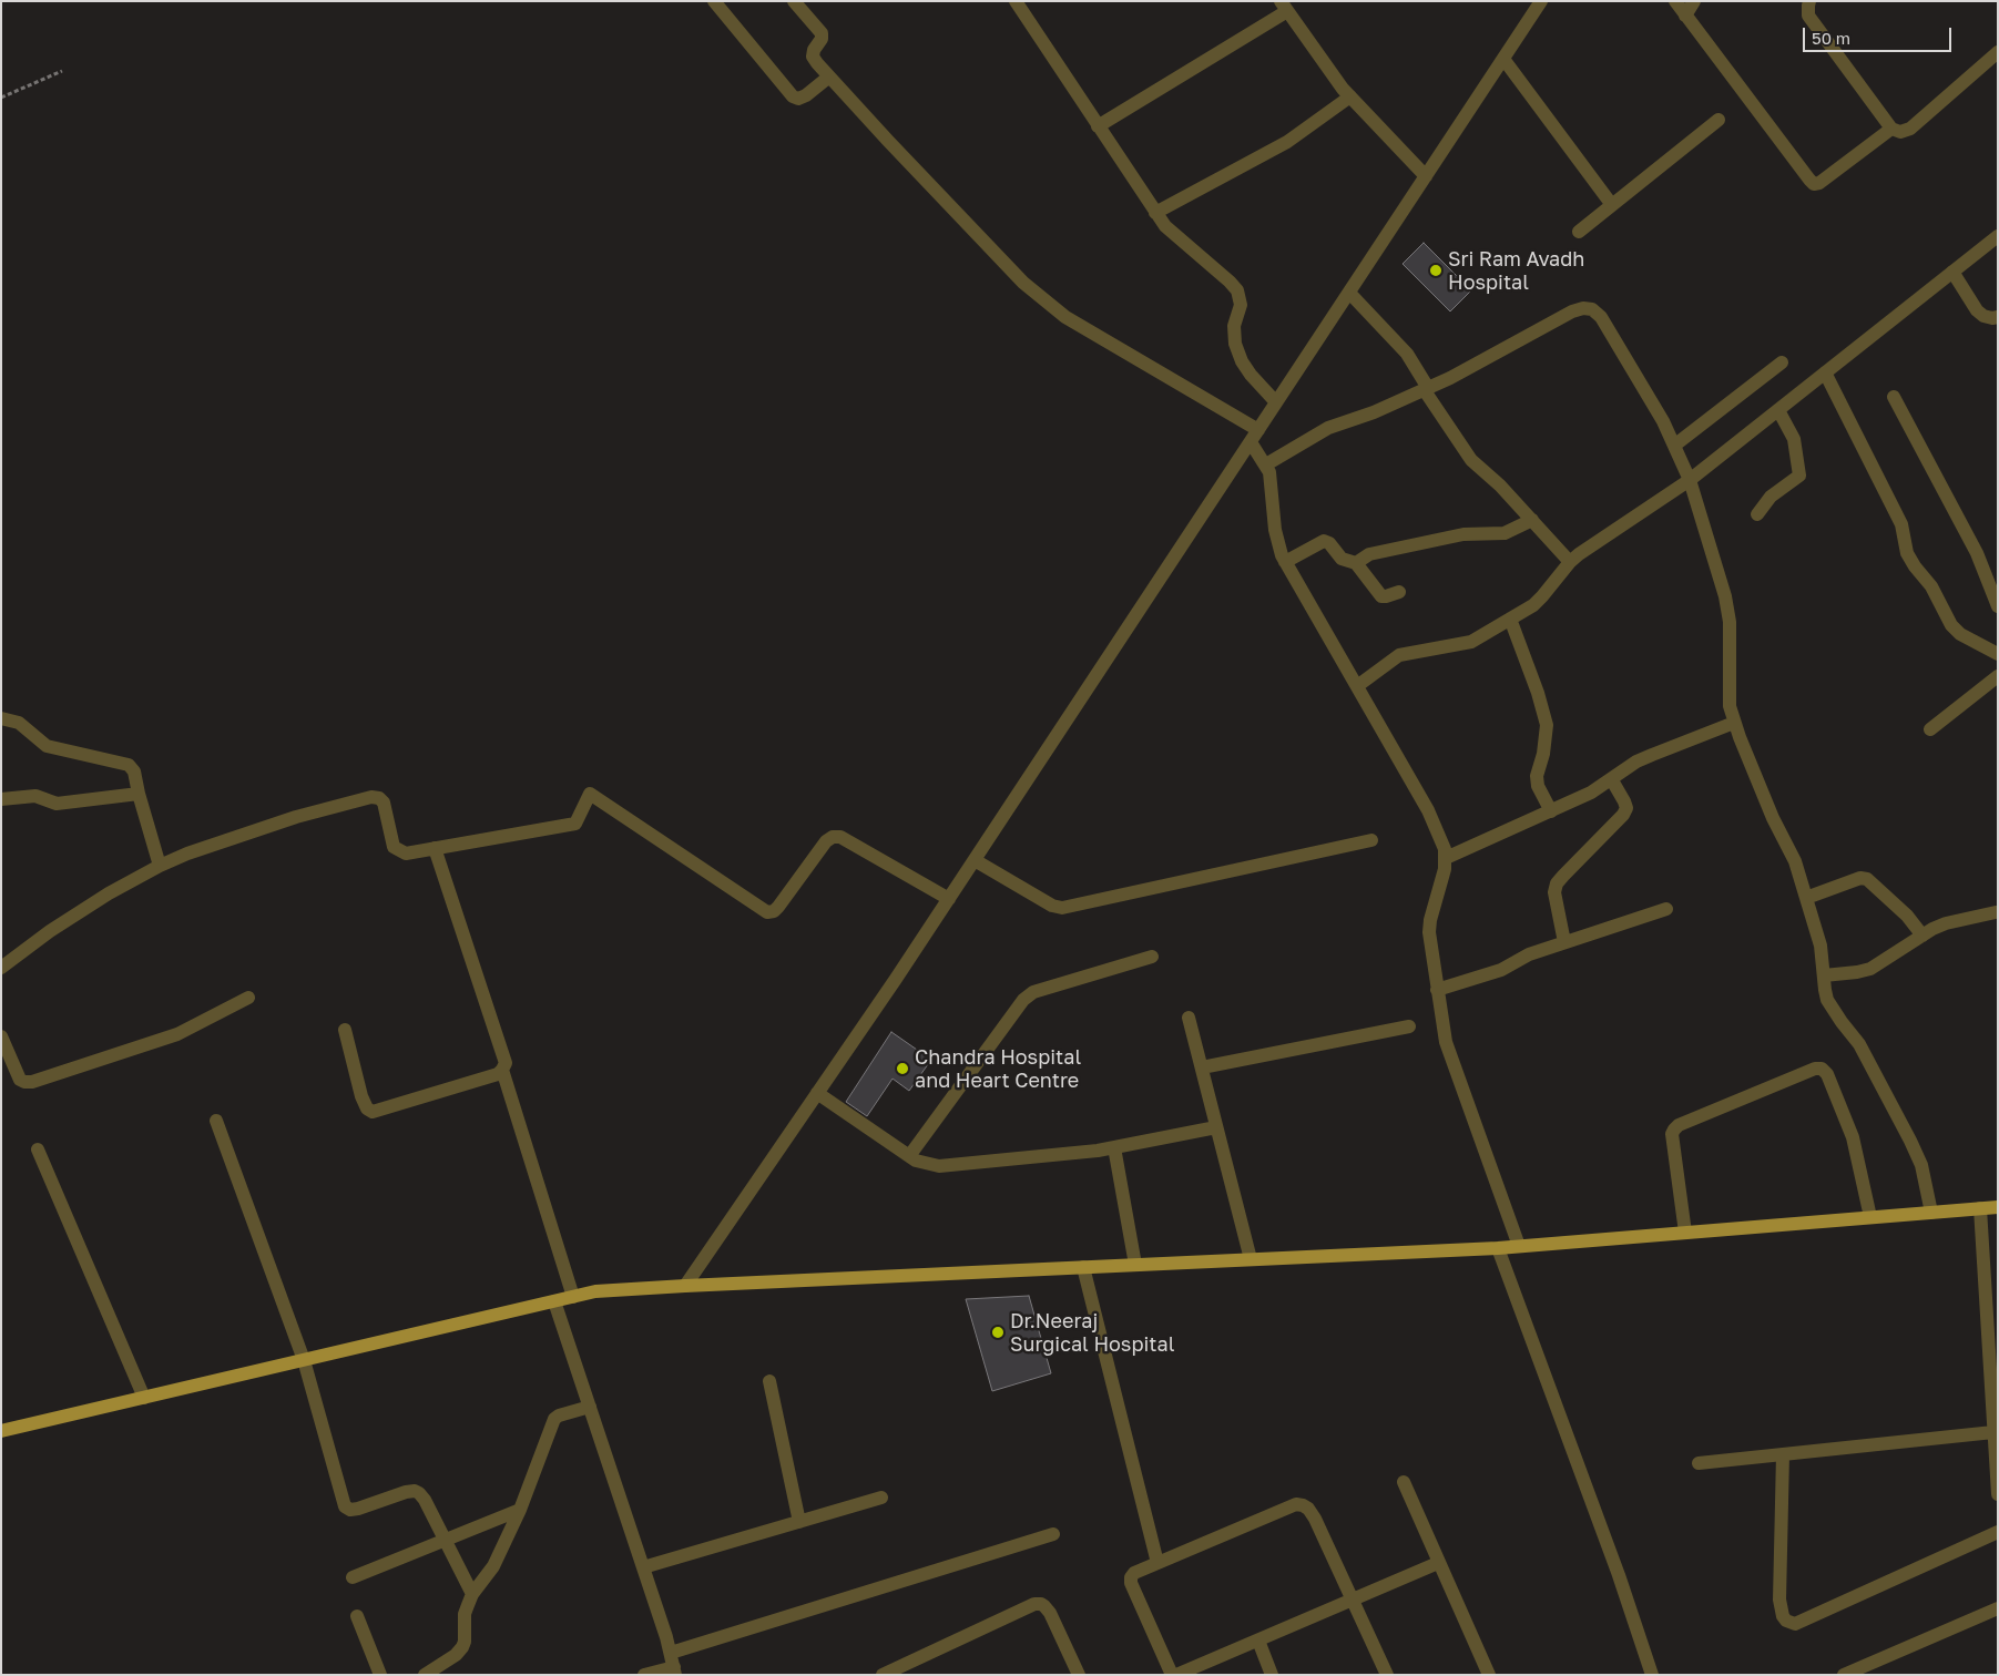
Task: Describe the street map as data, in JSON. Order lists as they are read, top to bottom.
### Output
{
  "places": ["Sri Ram Avadh Hospital", "Chandra Hospital and Heart Centre", "Dr.Neeraj Surgical Hospital"],
  "scale_bar": "50 m"
}
